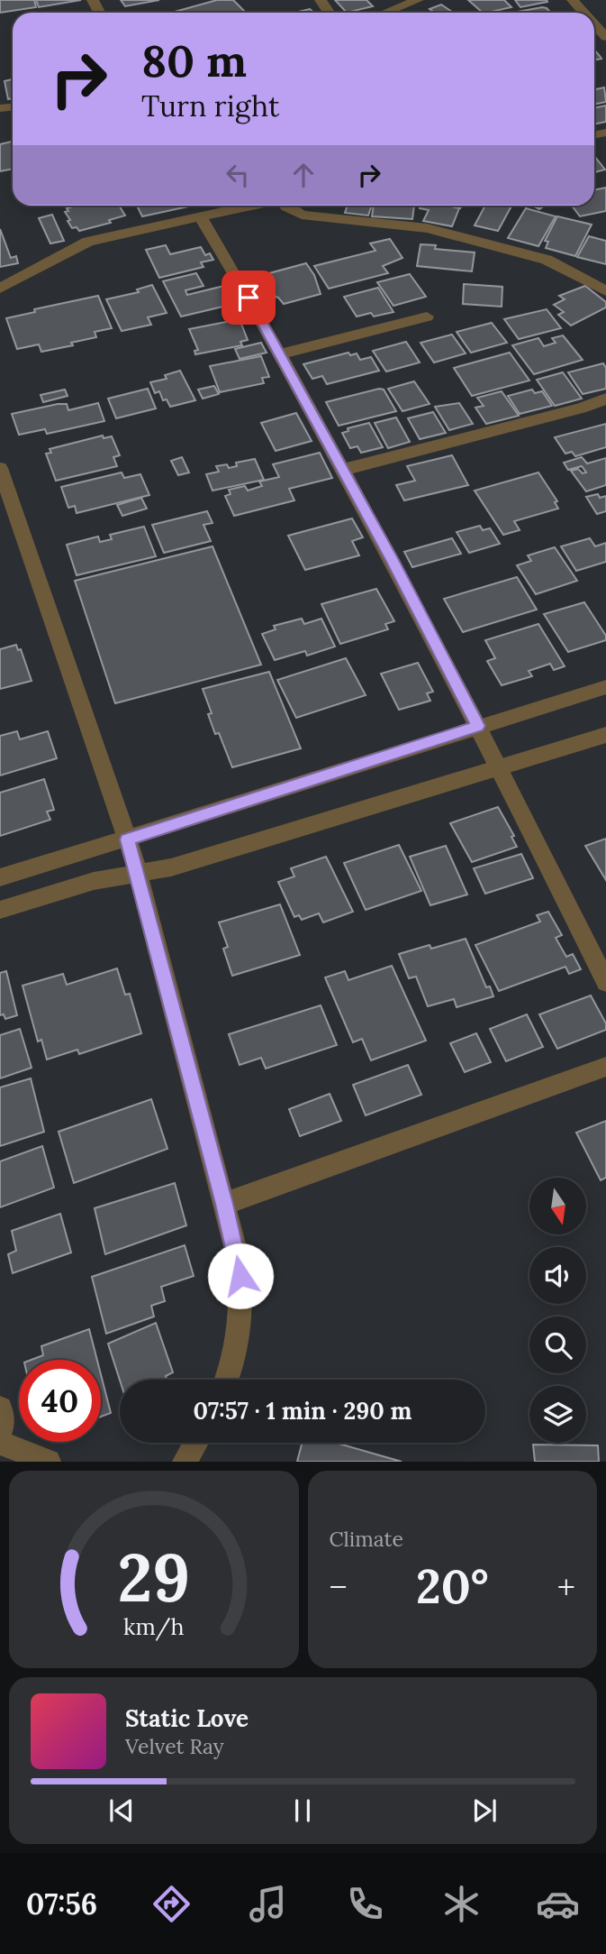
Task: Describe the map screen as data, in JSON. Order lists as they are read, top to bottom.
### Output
{
  "north": "bottom",
  "page": {
    "turn": ["80 m", "Turn right"],
    "limit": "40",
    "trip": "07:57 · 1 min · 290 m",
    "tile": "Climate",
    "heat": ["−", "20°", "+"],
    "song": ["Static Love", "Velvet Ray"],
    "tabs": "07:56",
    "gauge": ["29", "km/h"]
  }
}
